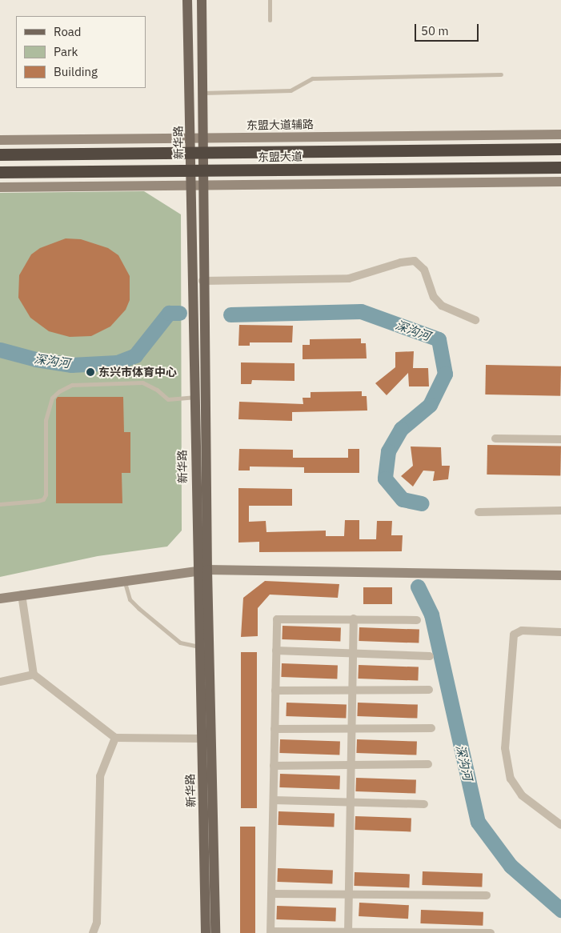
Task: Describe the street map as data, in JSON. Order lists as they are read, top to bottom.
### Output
{
  "streets": {
    "highway": ["东盟大道"],
    "main road": ["新华路"],
    "street": ["东盟大道辅路"]
  },
  "crossings": [
    ["东盟大道辅路", "新华路"],
    ["新华路", "东盟大道"]
  ],
  "water": ["深沟河"],
  "places": ["东兴市体育中心"],
  "legend": ["Road", "Park", "Building"],
  "scale_bar": "50 m"
}
